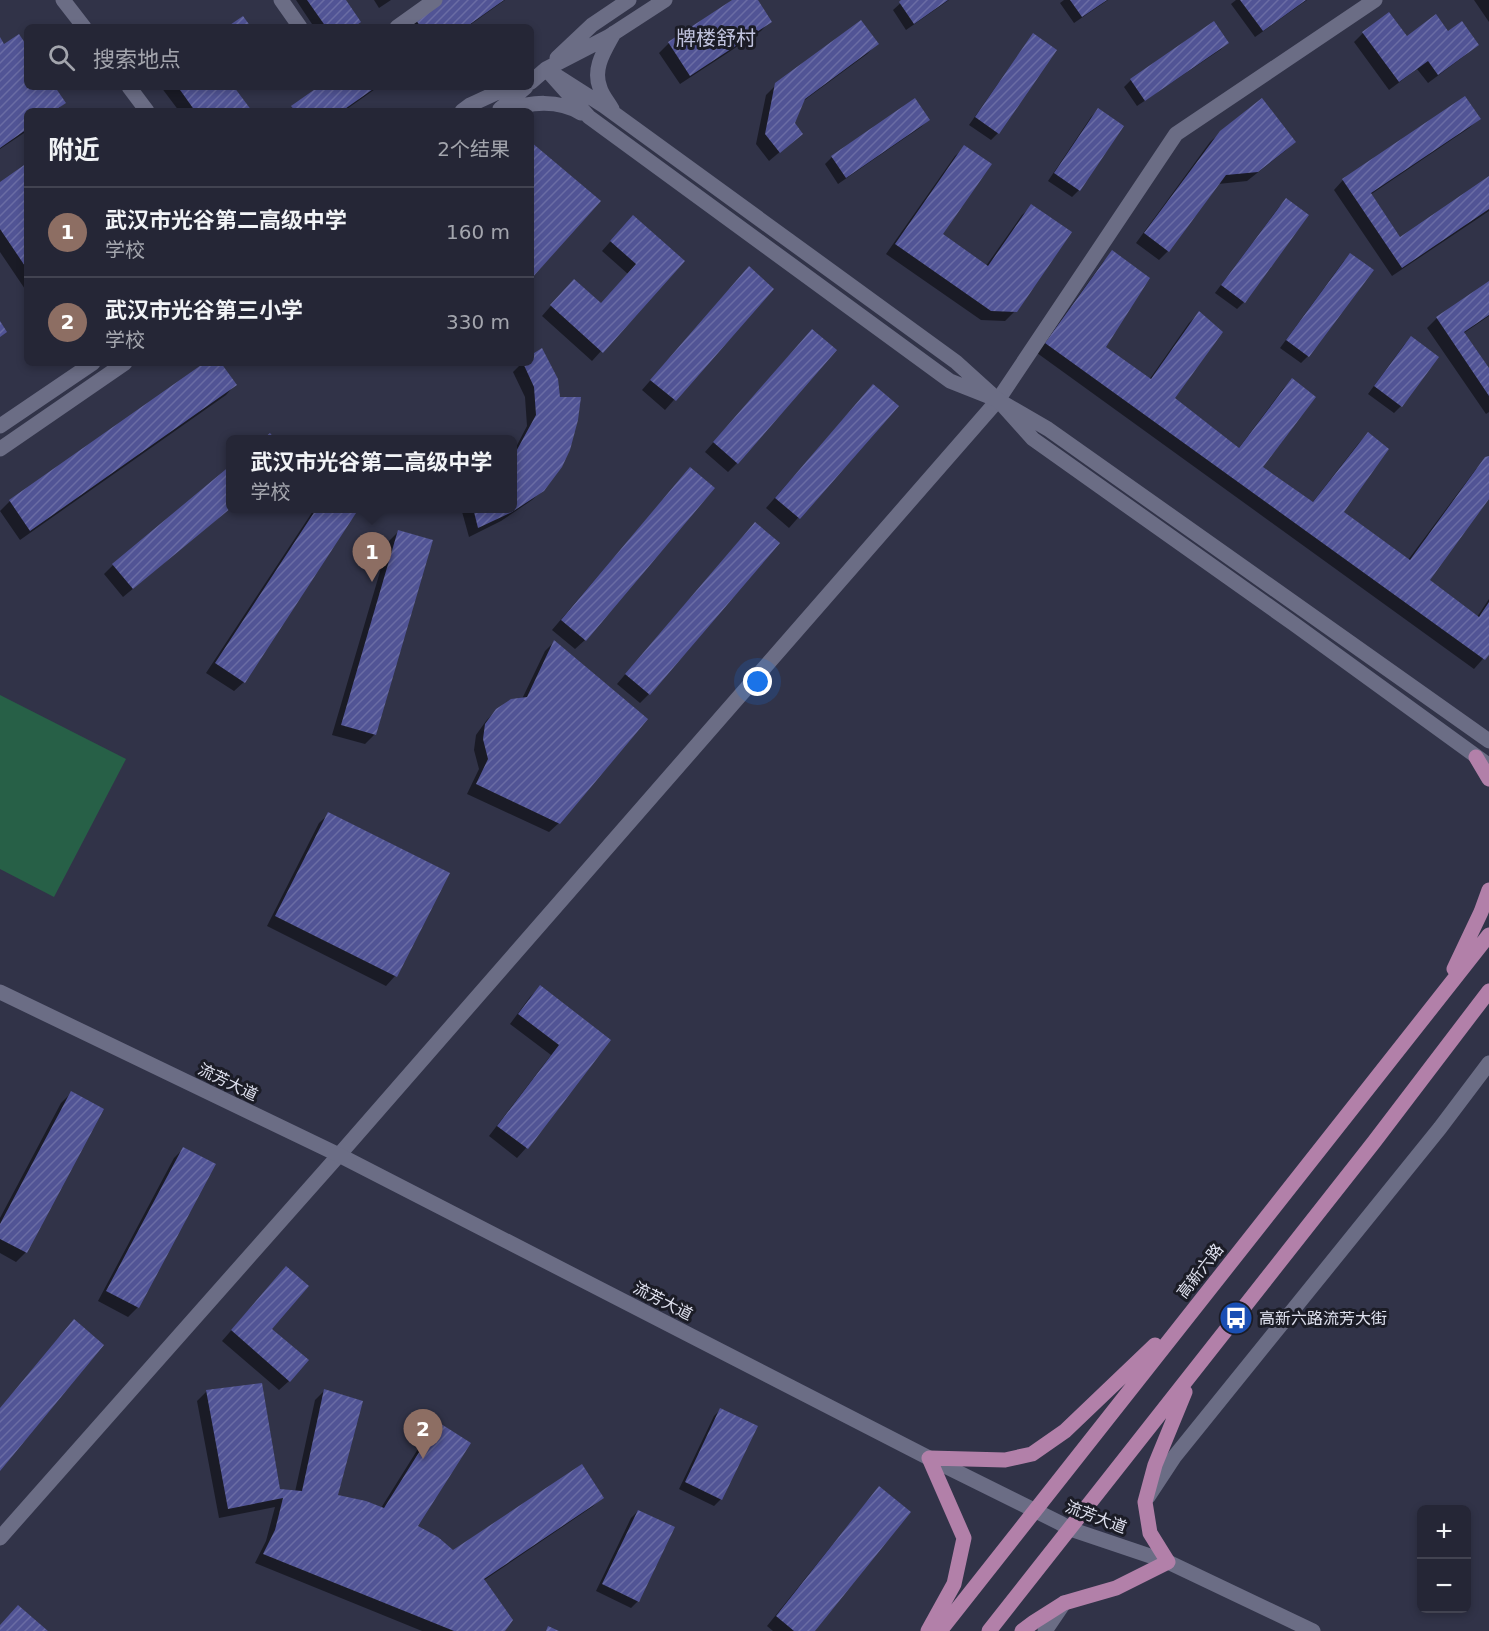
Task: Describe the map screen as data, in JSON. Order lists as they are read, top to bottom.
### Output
{
  "streets": {
    "main road": ["流芳大道", "高新六路"]
  },
  "crossings": [
    ["流芳大道", "高新六路"]
  ],
  "districts": ["牌楼舒村"],
  "places": {
    "bus stop": ["高新六路流芳大街"]
  },
  "page": {
    "search": "搜索地点",
    "heading": ["附近", "2个结果"],
    "list": [
      {
        "mark": "1",
        "name": "武汉市光谷第二高级中学",
        "note": "学校",
        "value": "160 m"
      },
      {
        "mark": "2",
        "name": "武汉市光谷第三小学",
        "note": "学校",
        "value": "330 m"
      }
    ],
    "popup": ["武汉市光谷第二高级中学", "学校"],
    "pins": ["1", "2"],
    "map_buttons": ["+", "−"]
  }
}
